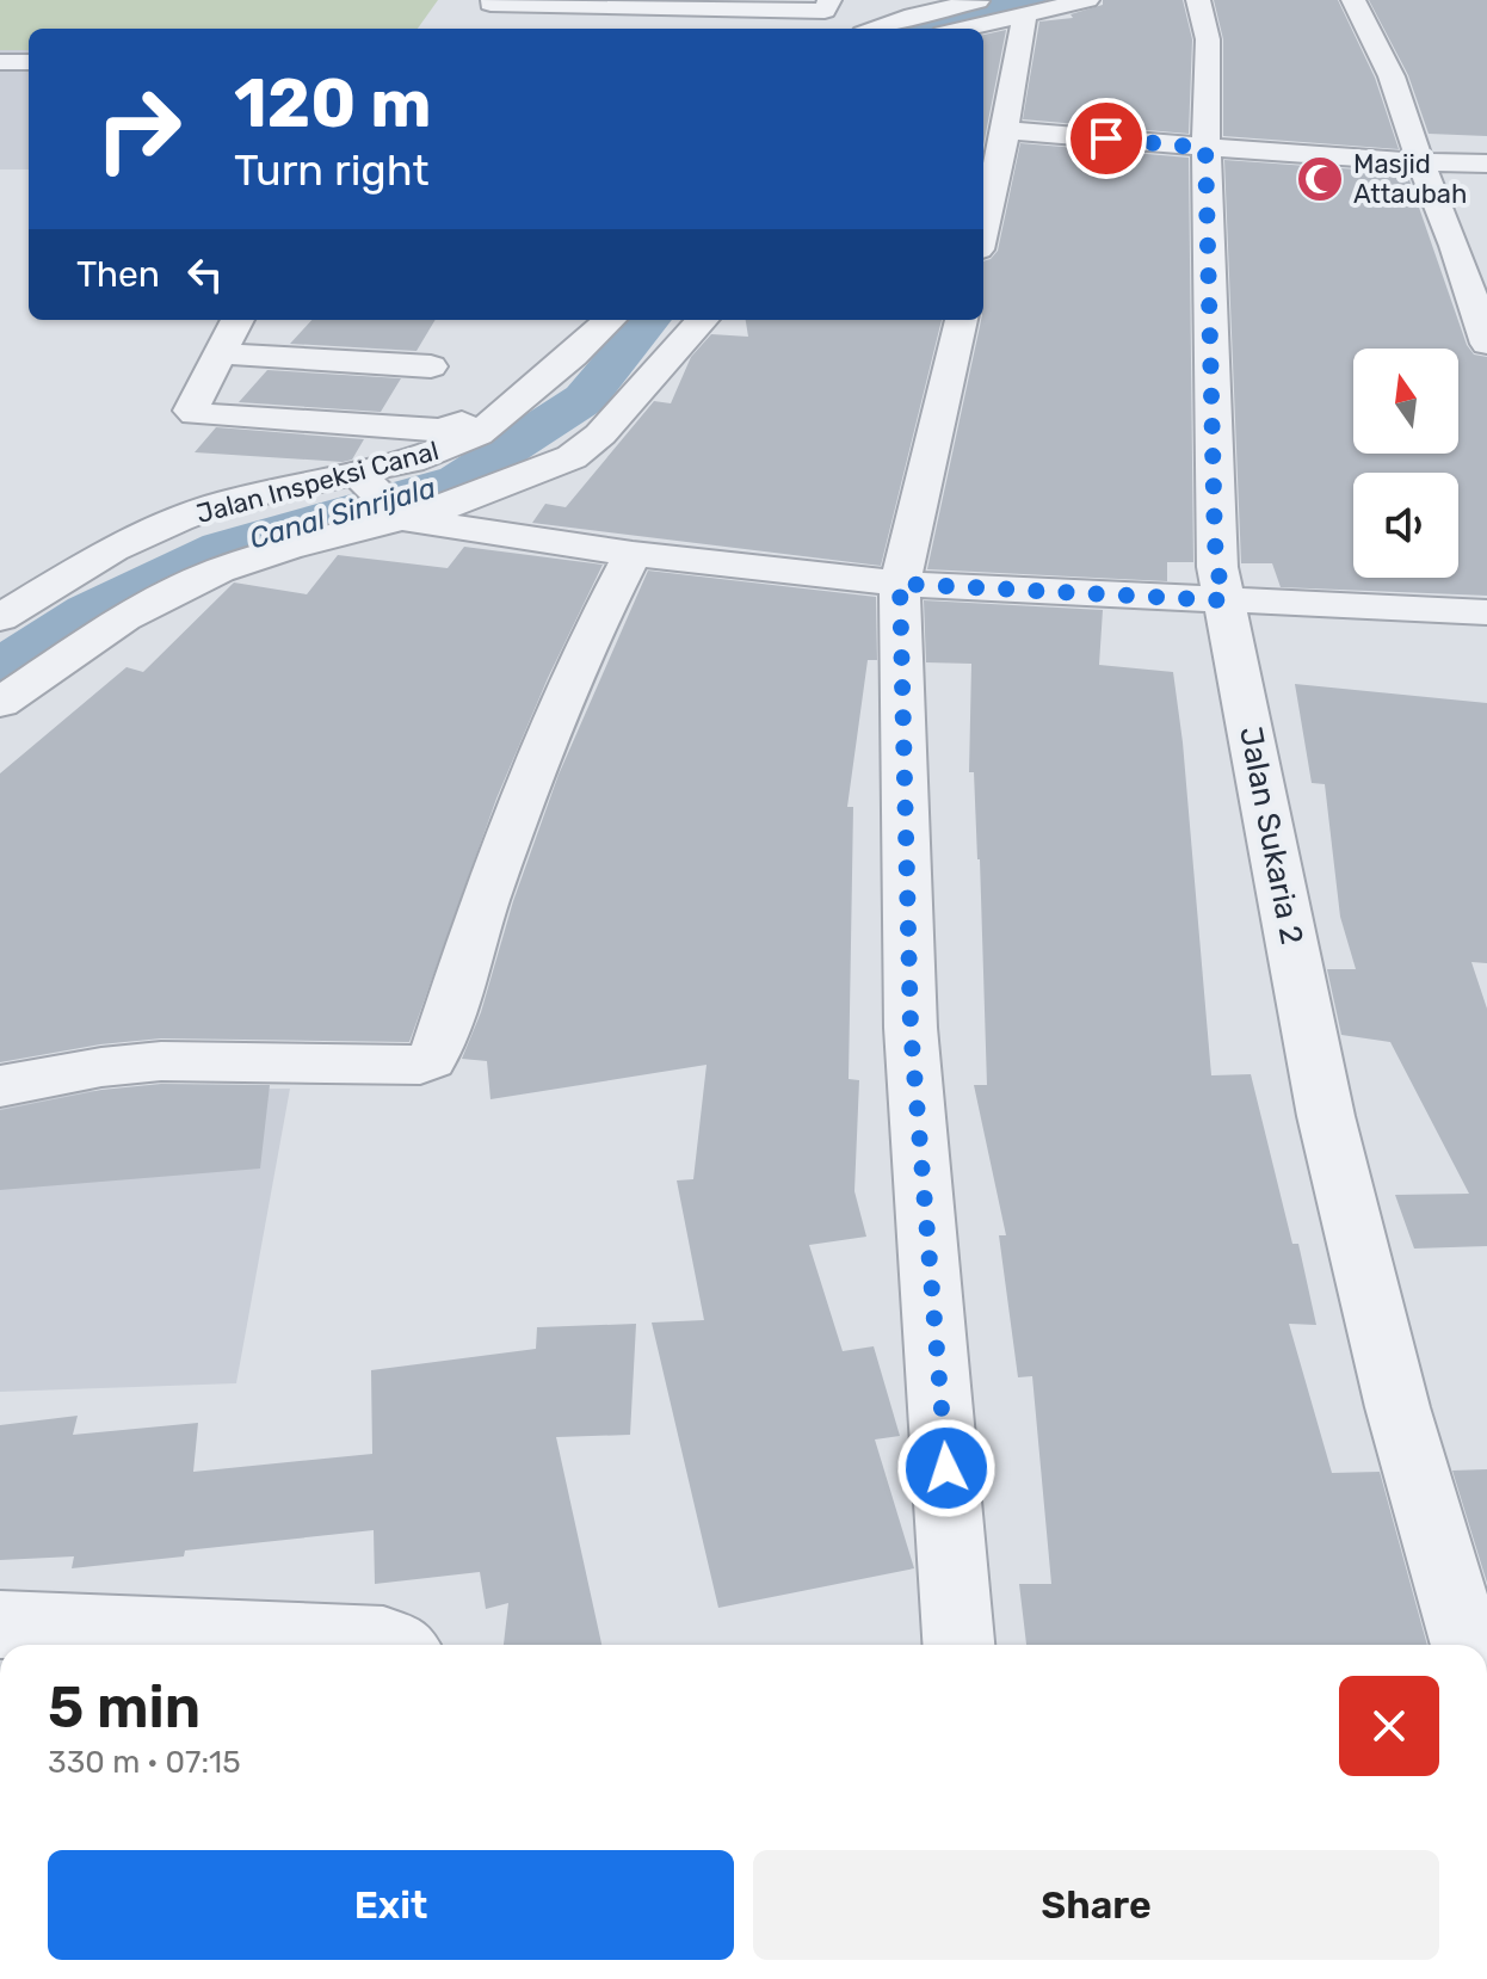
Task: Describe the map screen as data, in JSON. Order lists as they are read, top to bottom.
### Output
{
  "streets": {
    "street": ["Jalan Inspeksi Canal", "Jalan Sukaria 2"]
  },
  "water": ["Canal Sinrijala"],
  "places": {
    "mosque": ["Masjid Attaubah"]
  },
  "north": "top",
  "page": {
    "turn": ["120 m", "Turn right"],
    "then": "Then",
    "heading": ["5 min", "330 m · 07:15"],
    "buttons": ["Exit", "Share"]
  }
}
